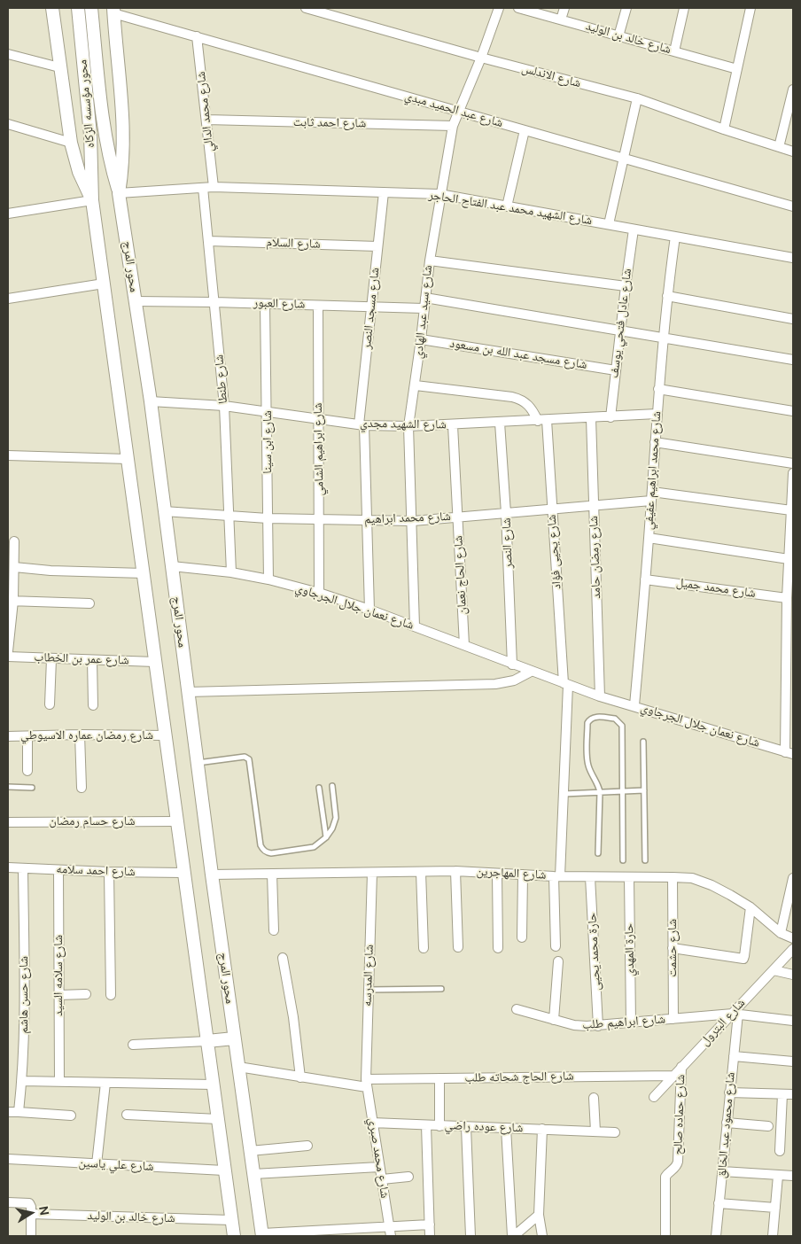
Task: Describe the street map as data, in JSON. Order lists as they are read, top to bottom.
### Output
{
  "streets": {
    "main road": ["محور مؤسسه الزكاه", "محور المرج"],
    "street": [
      "شارع خالد بن الوليد",
      "شارع الاندلس",
      "شارع عبد الحميد مبدي",
      "شارع محمد الدالي",
      "شارع احمد ثابت",
      "شارع الشهيد محمد عبد الفتاح الحاجر",
      "شارع السلام",
      "شارع العبور",
      "شارع مسجد النصر",
      "شارع سيد عبد الهادي",
      "شارع عادل فتحي يوسف",
      "شارع مسجد عبد الله بن مسعود",
      "شارع طنطا",
      "شارع الشهيد مجدي",
      "شارع ابن سينا",
      "شارع ابراهيم الشامي",
      "شارع محمد ابراهيم عفيفي",
      "شارع محمد ابراهيم",
      "شارع النصر",
      "شارع يحيى فؤاد",
      "شارع رمضان حامد",
      "شارع الحاج نعمان",
      "شارع محمد جميل",
      "شارع نعمان جلال الجرجاوي",
      "شارع عمر بن الخطاب",
      "شارع رمضان عماره الاسيوطي",
      "شارع حسام رمضان",
      "شارع احمد سلامه",
      "شارع المهاجرين",
      "شارع حشمت",
      "حارة المهدي",
      "حارة محمد يحيى",
      "شارع سلامه السيد",
      "شارع المدرسه",
      "شارع حسن هاشم",
      "شارع ابراهيم طلب",
      "شارع البترول",
      "شارع الحاج شحاته طلب",
      "شارع حماده صالح",
      "شارع محمود عبد الخالق",
      "شارع عوده راضي",
      "شارع محمد صبري",
      "شارع علي ياسين"
    ]
  },
  "crossings": [
    ["شارع الاندلس", "شارع سيد عبد الهادي"],
    ["محور مؤسسه الزكاه", "شارع الشهيد محمد عبد الفتاح الحاجر"],
    ["محور مؤسسه الزكاه", "محور المرج"],
    ["شارع عبد الحميد مبدي", "شارع محمد الدالي"],
    ["شارع عبد الحميد مبدي", "محور المرج"],
    ["شارع عبد الحميد مبدي", "شارع سيد عبد الهادي"],
    ["شارع محمد الدالي", "شارع احمد ثابت"],
    ["شارع محمد الدالي", "شارع الشهيد محمد عبد الفتاح الحاجر"],
    ["شارع احمد ثابت", "شارع سيد عبد الهادي"],
    ["شارع الشهيد محمد عبد الفتاح الحاجر", "محور المرج"],
    ["شارع الشهيد محمد عبد الفتاح الحاجر", "شارع مسجد النصر"],
    ["شارع الشهيد محمد عبد الفتاح الحاجر", "شارع سيد عبد الهادي"],
    ["شارع الشهيد محمد عبد الفتاح الحاجر", "شارع عادل فتحي يوسف"],
    ["شارع الشهيد محمد عبد الفتاح الحاجر", "شارع طنطا"],
    ["شارع الشهيد محمد عبد الفتاح الحاجر", "شارع محمد ابراهيم عفيفي"],
    ["شارع السلام", "شارع مسجد النصر"],
    ["شارع السلام", "شارع طنطا"],
    ["محور المرج", "شارع العبور"],
    ["محور المرج", "شارع الشهيد مجدي"],
    ["محور المرج", "شارع محمد ابراهيم"],
    ["محور المرج", "شارع نعمان جلال الجرجاوي"],
    ["محور المرج", "شارع المهاجرين"],
    ["محور المرج", "شارع الحاج شحاته طلب"],
    ["شارع العبور", "شارع مسجد النصر"],
    ["شارع العبور", "شارع سيد عبد الهادي"],
    ["شارع العبور", "شارع طنطا"],
    ["شارع العبور", "شارع ابن سينا"],
    ["شارع العبور", "شارع ابراهيم الشامي"],
    ["شارع مسجد النصر", "شارع الشهيد مجدي"],
    ["شارع مسجد النصر", "شارع محمد ابراهيم"],
    ["شارع مسجد النصر", "شارع نعمان جلال الجرجاوي"],
    ["شارع سيد عبد الهادي", "شارع مسجد عبد الله بن مسعود"],
    ["شارع سيد عبد الهادي", "شارع الشهيد مجدي"],
    ["شارع سيد عبد الهادي", "شارع محمد ابراهيم"],
    ["شارع سيد عبد الهادي", "شارع نعمان جلال الجرجاوي"],
    ["شارع عادل فتحي يوسف", "شارع مسجد عبد الله بن مسعود"],
    ["شارع عادل فتحي يوسف", "شارع الشهيد مجدي"],
    ["شارع طنطا", "شارع الشهيد مجدي"],
    ["شارع طنطا", "شارع محمد ابراهيم"],
    ["شارع طنطا", "شارع نعمان جلال الجرجاوي"],
    ["شارع الشهيد مجدي", "شارع ابن سينا"],
    ["شارع الشهيد مجدي", "شارع ابراهيم الشامي"],
    ["شارع الشهيد مجدي", "شارع محمد ابراهيم عفيفي"],
    ["شارع الشهيد مجدي", "شارع النصر"],
    ["شارع الشهيد مجدي", "شارع يحيى فؤاد"],
    ["شارع الشهيد مجدي", "شارع رمضان حامد"],
    ["شارع الشهيد مجدي", "شارع الحاج نعمان"],
    ["شارع ابن سينا", "شارع محمد ابراهيم"],
    ["شارع ابن سينا", "شارع نعمان جلال الجرجاوي"],
    ["شارع ابراهيم الشامي", "شارع محمد ابراهيم"],
    ["شارع ابراهيم الشامي", "شارع نعمان جلال الجرجاوي"],
    ["شارع محمد ابراهيم عفيفي", "شارع محمد ابراهيم"],
    ["شارع محمد ابراهيم عفيفي", "شارع محمد جميل"],
    ["شارع محمد ابراهيم عفيفي", "شارع نعمان جلال الجرجاوي"],
    ["شارع محمد ابراهيم", "شارع النصر"],
    ["شارع محمد ابراهيم", "شارع يحيى فؤاد"],
    ["شارع محمد ابراهيم", "شارع رمضان حامد"],
    ["شارع محمد ابراهيم", "شارع الحاج نعمان"],
    ["شارع النصر", "شارع نعمان جلال الجرجاوي"],
    ["شارع يحيى فؤاد", "شارع نعمان جلال الجرجاوي"],
    ["شارع يحيى فؤاد", "شارع المهاجرين"],
    ["شارع رمضان حامد", "شارع نعمان جلال الجرجاوي"],
    ["شارع الحاج نعمان", "شارع نعمان جلال الجرجاوي"],
    ["شارع احمد سلامه", "شارع سلامه السيد"],
    ["شارع احمد سلامه", "شارع حسن هاشم"],
    ["شارع المهاجرين", "شارع حشمت"],
    ["شارع المهاجرين", "حارة المهدي"],
    ["شارع المهاجرين", "حارة محمد يحيى"],
    ["شارع المهاجرين", "شارع المدرسه"],
    ["شارع حشمت", "شارع ابراهيم طلب"],
    ["حارة المهدي", "شارع ابراهيم طلب"],
    ["حارة محمد يحيى", "شارع ابراهيم طلب"],
    ["شارع المدرسه", "شارع الحاج شحاته طلب"],
    ["شارع المدرسه", "شارع محمد صبري"],
    ["شارع ابراهيم طلب", "شارع البترول"],
    ["شارع ابراهيم طلب", "شارع محمود عبد الخالق"],
    ["شارع البترول", "شارع الحاج شحاته طلب"],
    ["شارع البترول", "شارع حماده صالح"],
    ["شارع البترول", "شارع محمود عبد الخالق"],
    ["شارع الحاج شحاته طلب", "شارع محمد صبري"],
    ["شارع عوده راضي", "شارع محمد صبري"]
  ],
  "north": "right"
}
